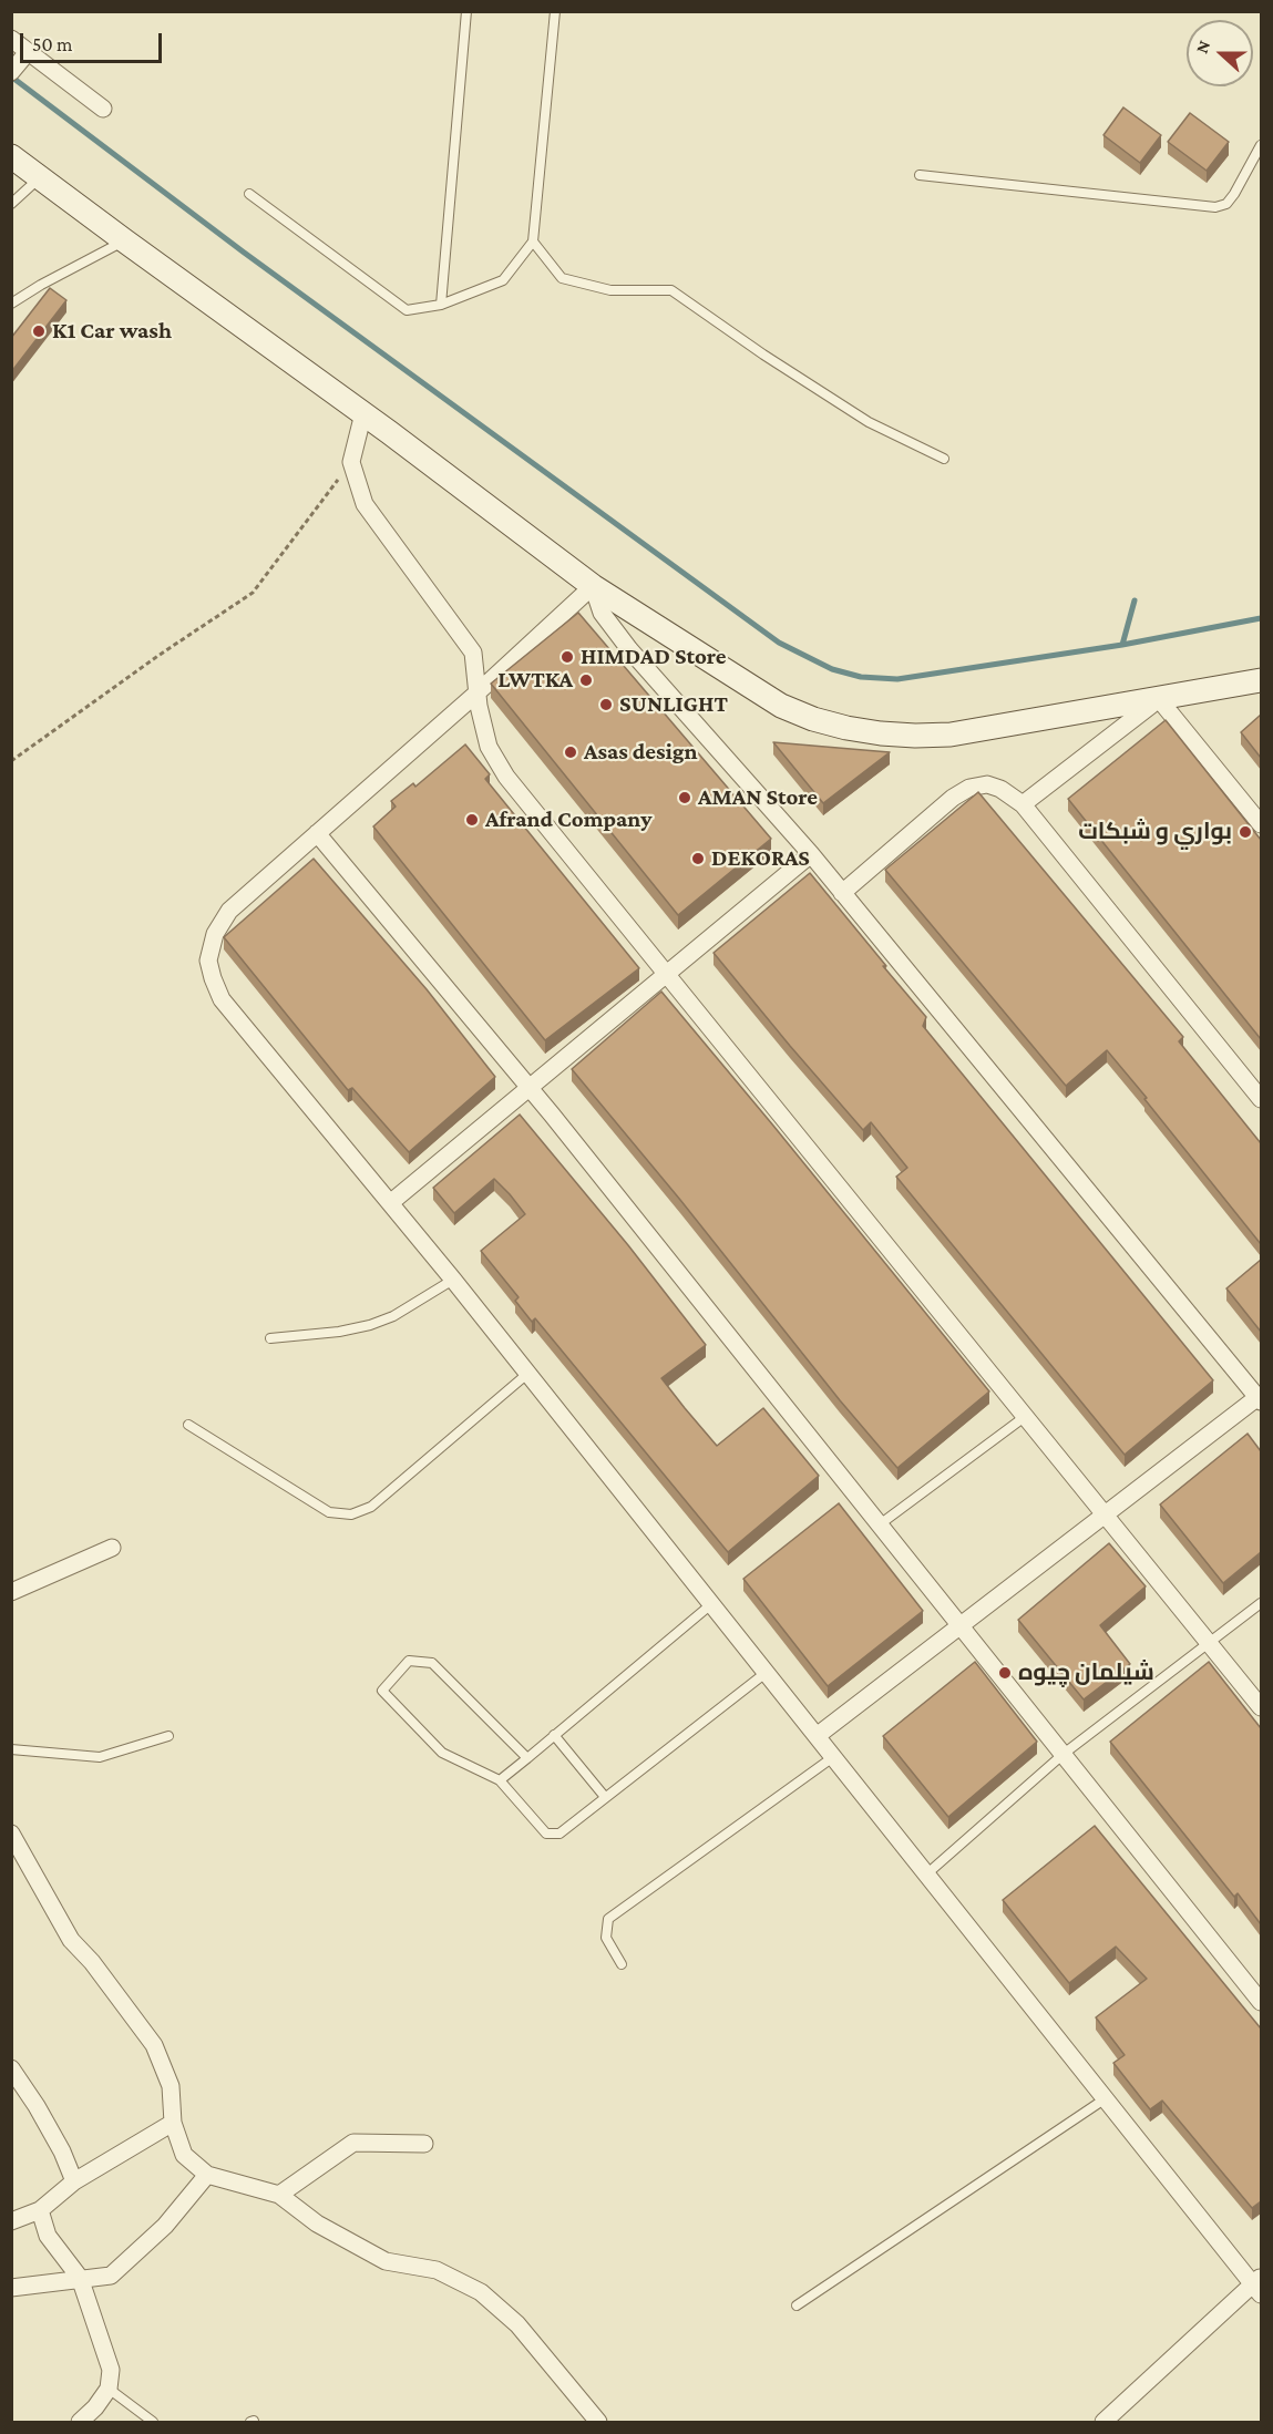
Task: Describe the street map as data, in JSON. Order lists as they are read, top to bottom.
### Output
{
  "places": [
    "K1 Car wash",
    "HIMDAD Store",
    "LWTKA",
    "SUNLIGHT",
    "Asas design",
    "AMAN Store",
    "Afrand Company",
    "بواري و شبكات",
    "DEKORAS",
    "شيلمان چیوه"
  ],
  "scale_bar": "50 m",
  "north": "left"
}
